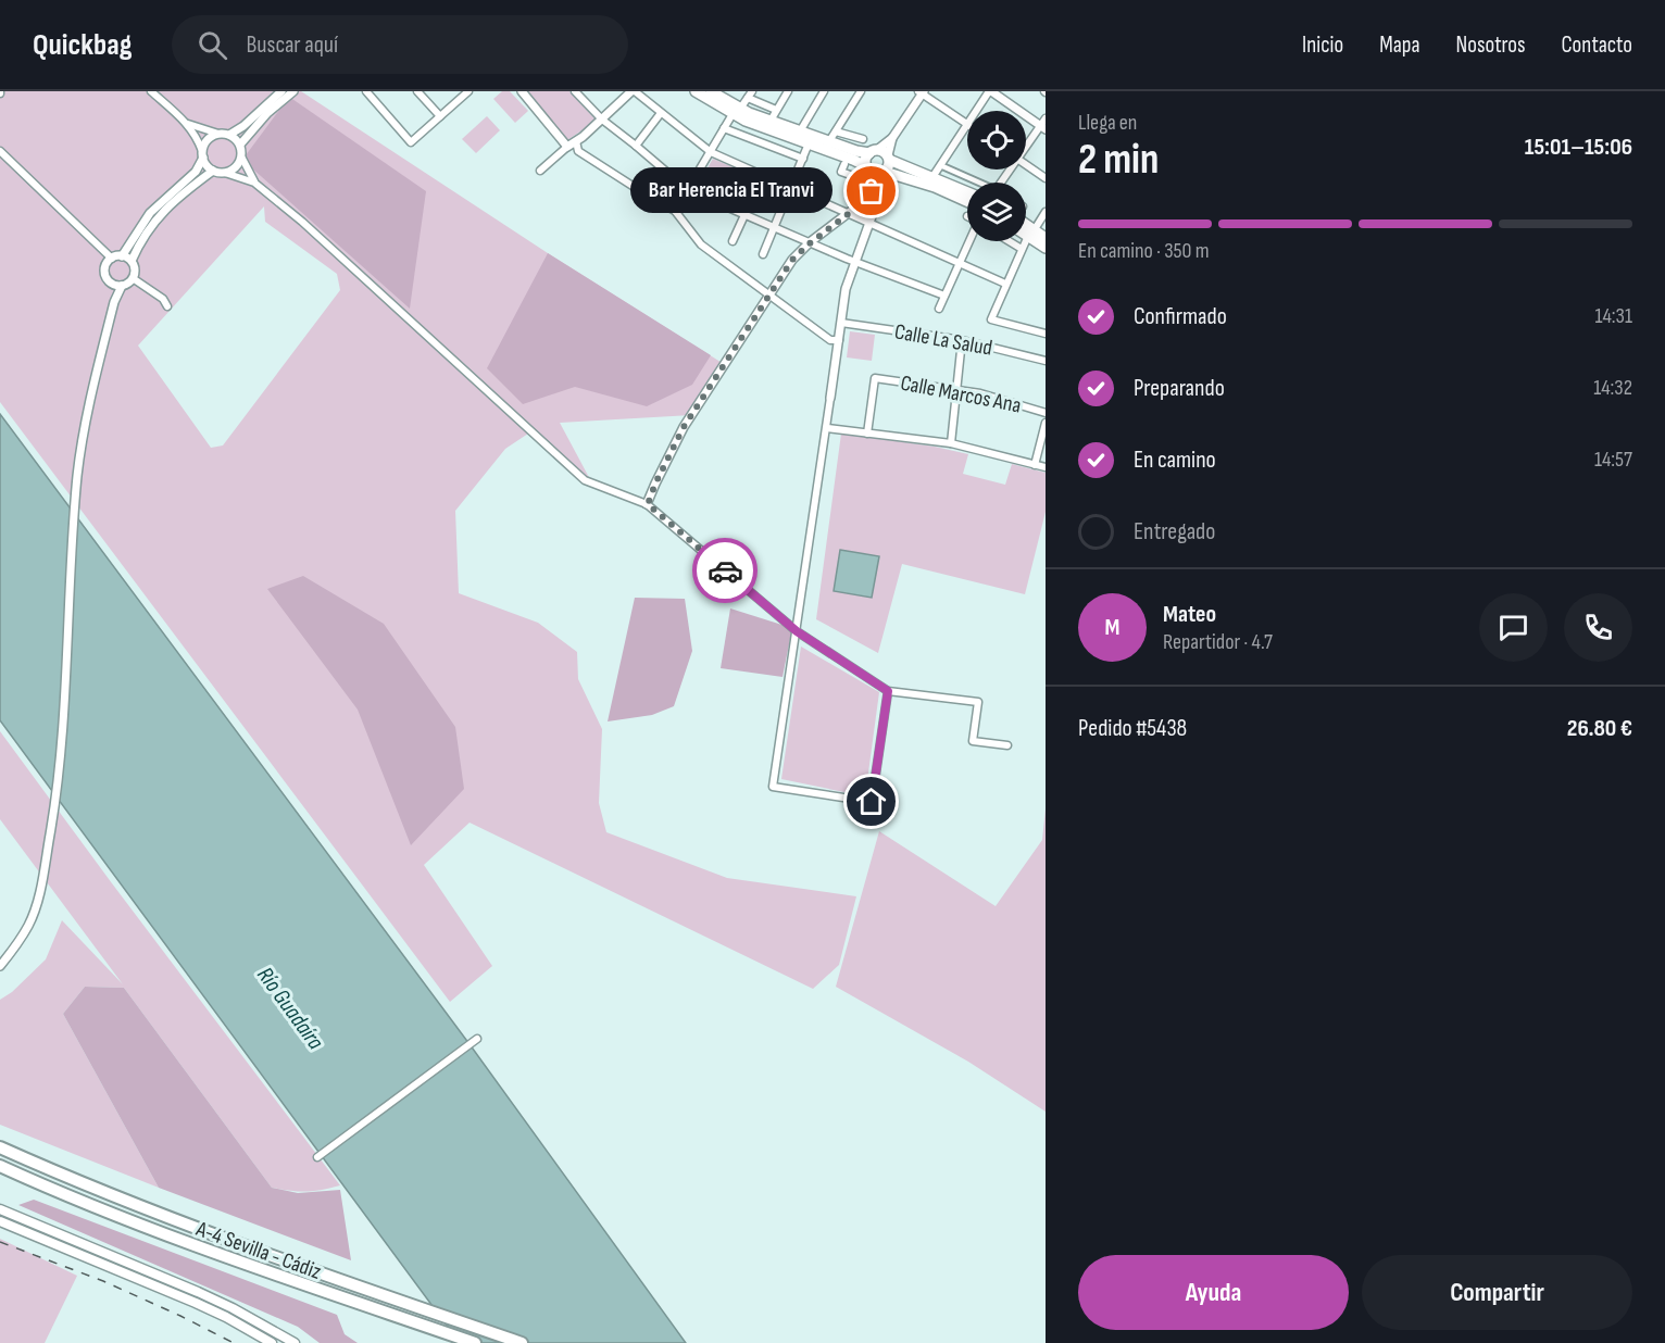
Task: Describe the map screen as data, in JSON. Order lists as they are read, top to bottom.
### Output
{
  "streets": {
    "highway": ["A-4 Sevilla - Cádiz"],
    "street": ["Calle La Salud", "Calle Marcos Ana"]
  },
  "water": ["Río Guadaíra"],
  "places": ["Bar Herencia El Tranvi"],
  "page": {
    "header": "Quickbag",
    "search": "Buscar aquí",
    "nav": [
      "Inicio",
      "Mapa",
      "Nosotros",
      "Contacto"
    ],
    "heading": ["2 min", "Llega en", "15:01–15:06"],
    "panel": [
      "Mateo",
      "Repartidor · 4.7",
      "Pedido #5438",
      "26.80 €"
    ],
    "bubble": "Bar Herencia El Tranvi",
    "bar": "En camino · 350 m",
    "list": [
      ["Confirmado", "14:31"],
      ["Preparando", "14:32"],
      ["En camino", "14:57"],
      "Entregado"
    ],
    "round": "M",
    "buttons": ["Ayuda", "Compartir"]
  }
}
